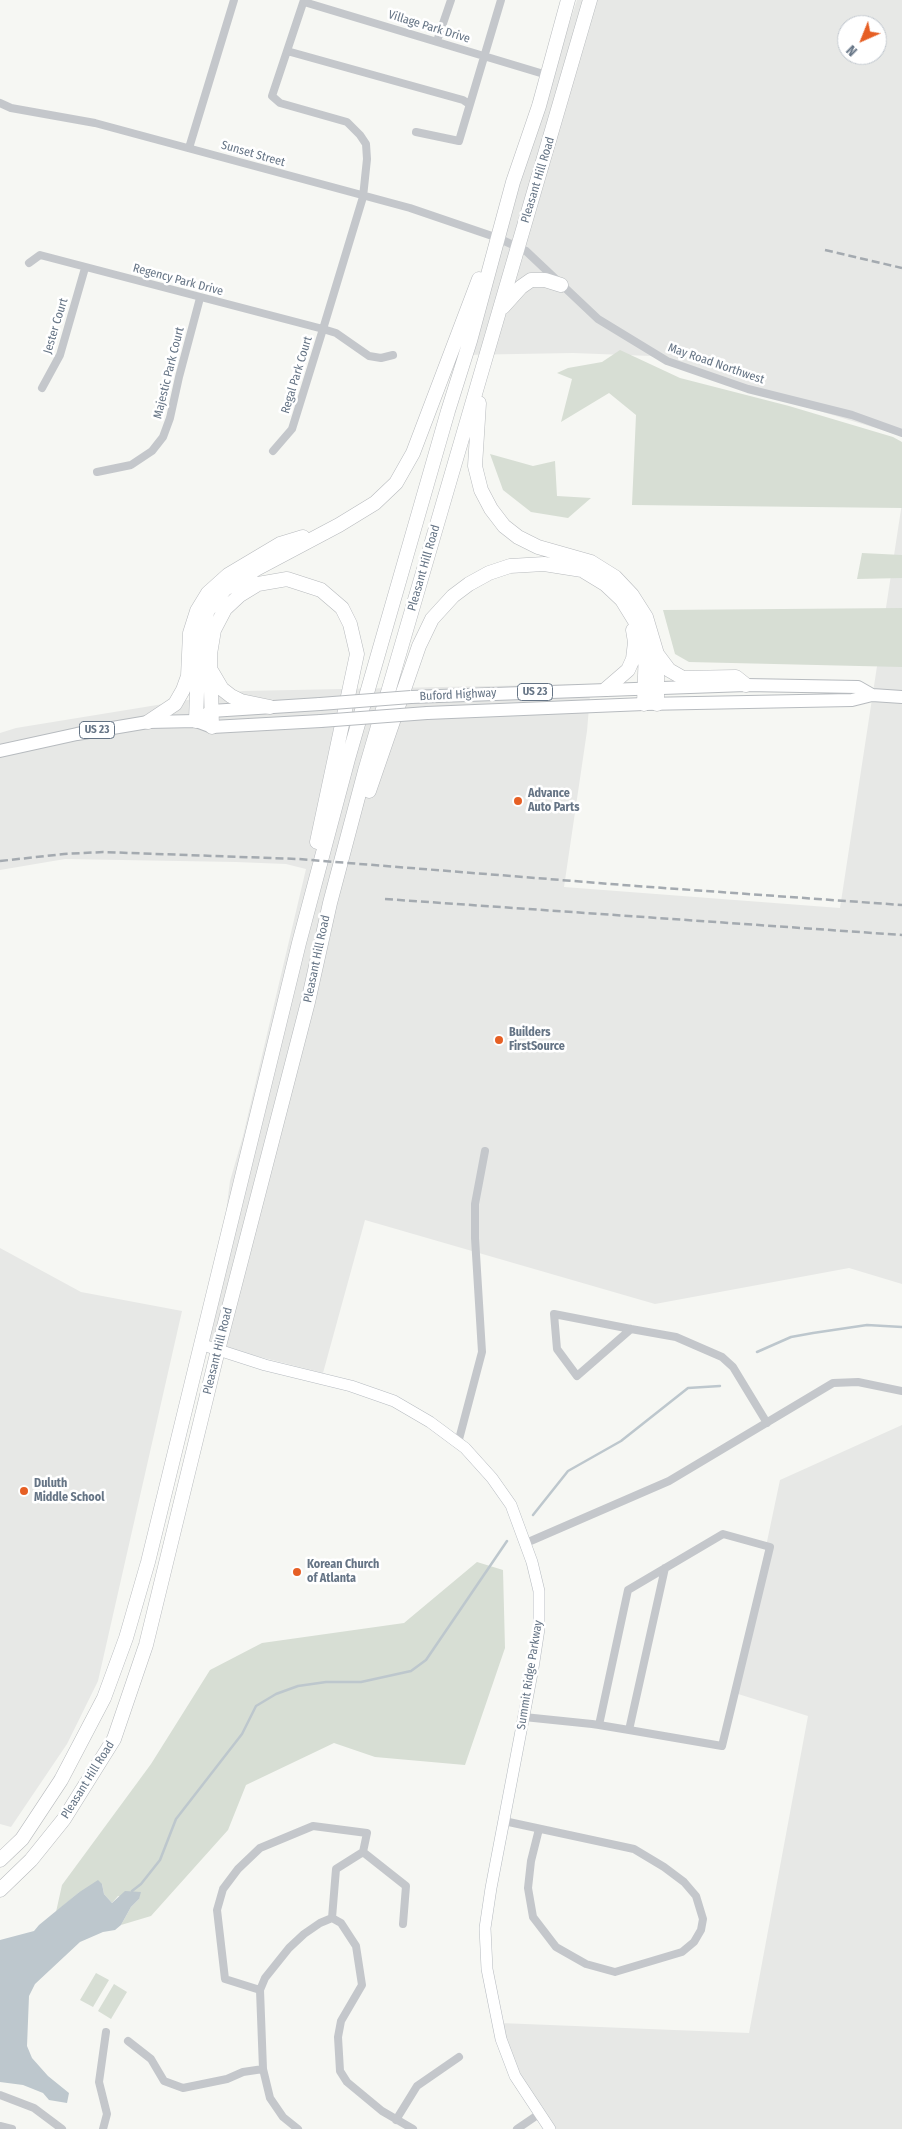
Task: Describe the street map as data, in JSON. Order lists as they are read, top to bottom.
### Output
{
  "streets": {
    "highway": ["Pleasant Hill Road"],
    "main road": ["US 23", "Buford Highway"],
    "street": [
      "Village Park Drive",
      "Sunset Street",
      "Regency Park Drive",
      "Jester Court",
      "May Road Northwest",
      "Majestic Park Court",
      "Regal Park Court",
      "Summit Ridge Parkway"
    ]
  },
  "crossings": [
    ["Village Park Drive", "Pleasant Hill Road"],
    ["Sunset Street", "Pleasant Hill Road"],
    ["Sunset Street", "May Road Northwest"],
    ["Pleasant Hill Road", "May Road Northwest"],
    ["Pleasant Hill Road", "Summit Ridge Parkway"],
    ["Regency Park Drive", "Jester Court"],
    ["Regency Park Drive", "Majestic Park Court"],
    ["Regency Park Drive", "Regal Park Court"]
  ],
  "places": [
    "Advance Auto Parts",
    "Builders FirstSource",
    "Duluth Middle School",
    "Korean Church of Atlanta"
  ],
  "north": "bottom left"
}
